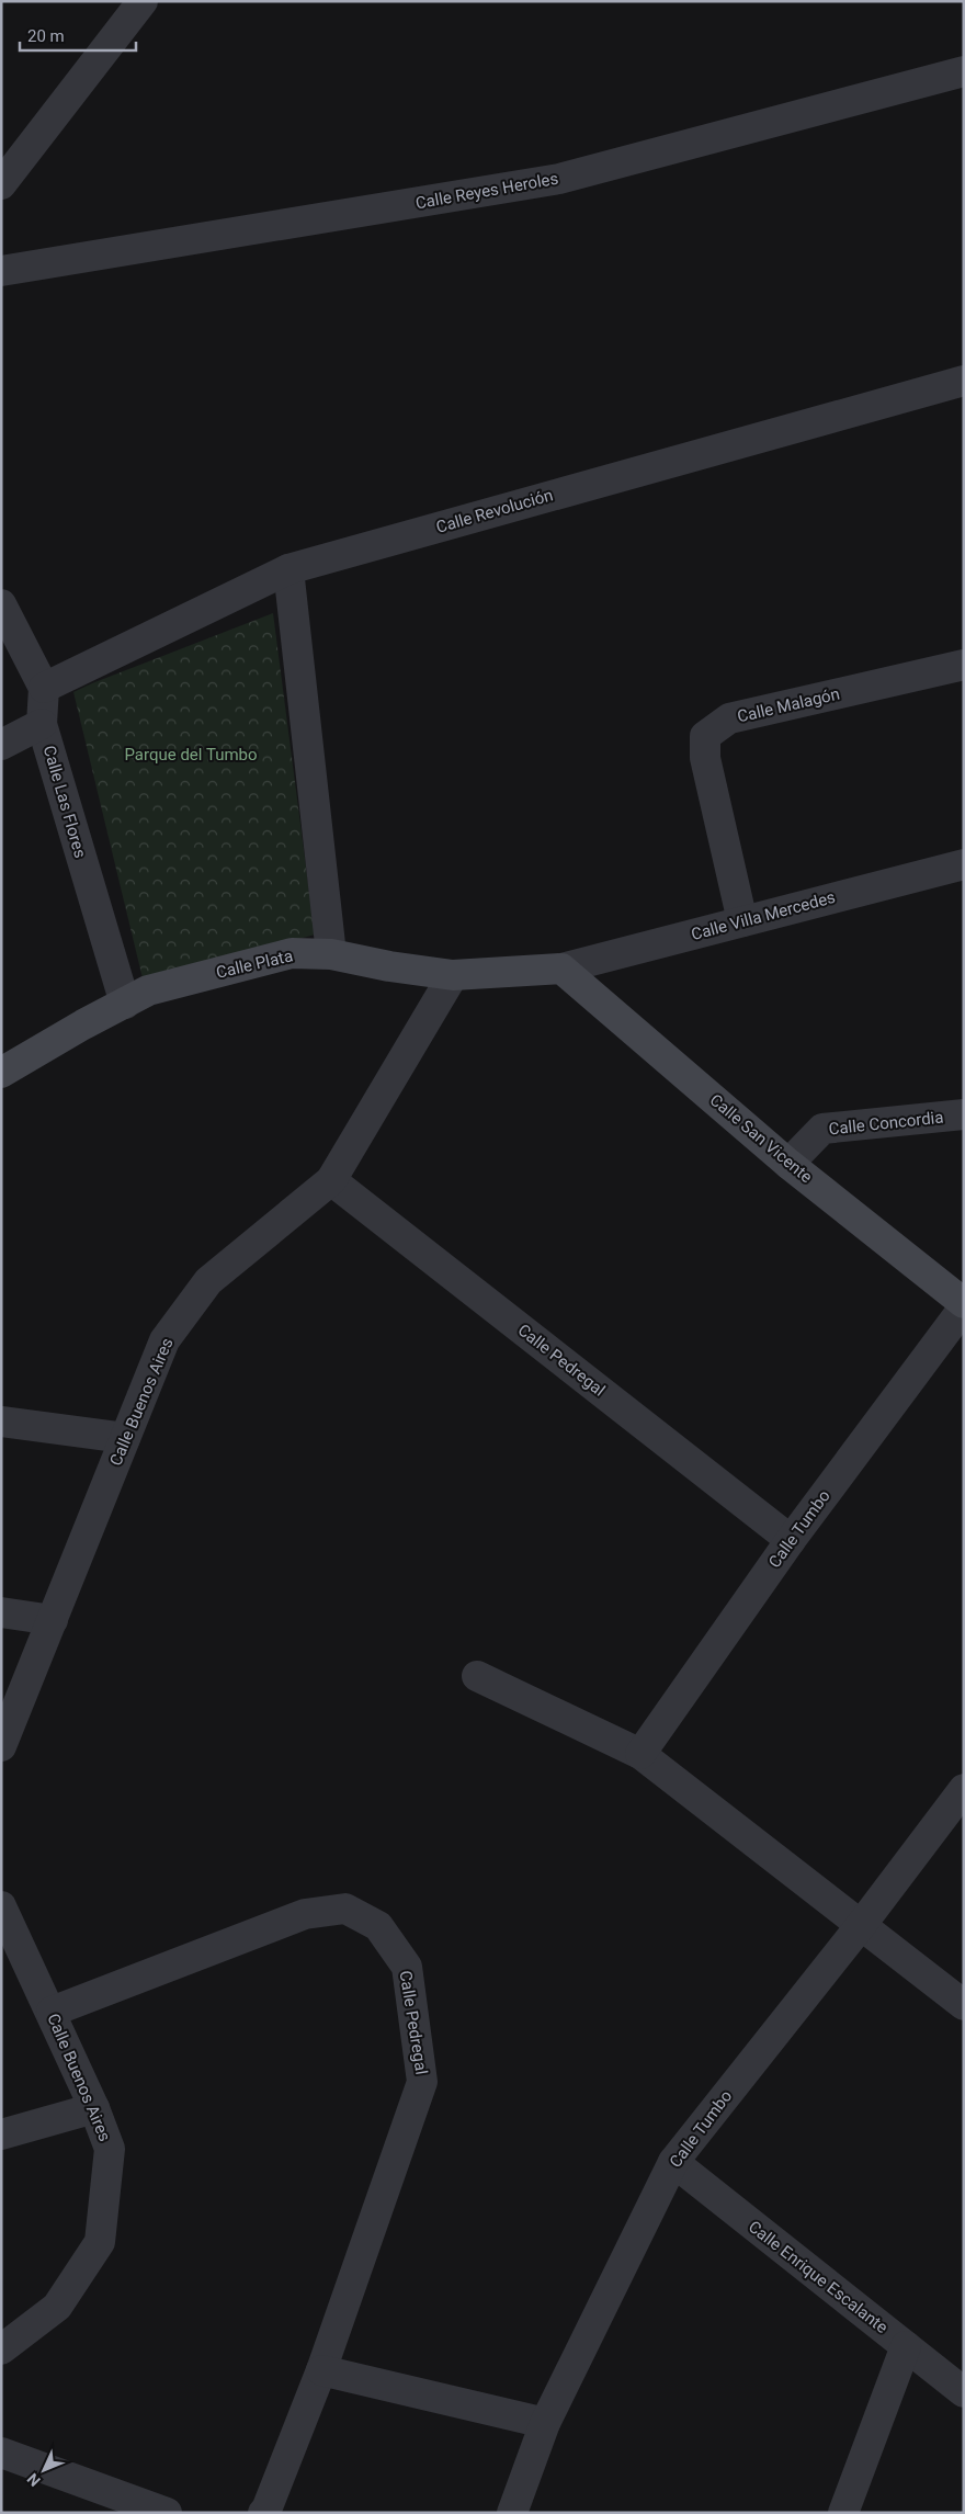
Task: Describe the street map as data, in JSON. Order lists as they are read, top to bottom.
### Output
{
  "streets": {
    "main road": ["Calle Plata", "Calle San Vicente"],
    "street": [
      "Calle Reyes Heroles",
      "Calle Revolución",
      "Calle Malagón",
      "Calle Las Flores",
      "Calle Villa Mercedes",
      "Calle Concordia",
      "Calle Pedregal",
      "Calle Buenos Aires",
      "Calle Tumbo",
      "Calle Enrique Escalante"
    ]
  },
  "crossings": [
    ["Calle Revolución", "Calle Las Flores"],
    ["Calle Malagón", "Calle Villa Mercedes"],
    ["Calle Las Flores", "Calle Plata"],
    ["Calle Villa Mercedes", "Calle Plata"],
    ["Calle Villa Mercedes", "Calle San Vicente"],
    ["Calle Plata", "Calle San Vicente"],
    ["Calle Plata", "Calle Buenos Aires"],
    ["Calle Concordia", "Calle San Vicente"],
    ["Calle San Vicente", "Calle Tumbo"],
    ["Calle Pedregal", "Calle Buenos Aires"],
    ["Calle Pedregal", "Calle Tumbo"],
    ["Calle Tumbo", "Calle Enrique Escalante"]
  ],
  "parks": ["Parque del Tumbo"],
  "scale_bar": "20 m",
  "north": "bottom left"
}
